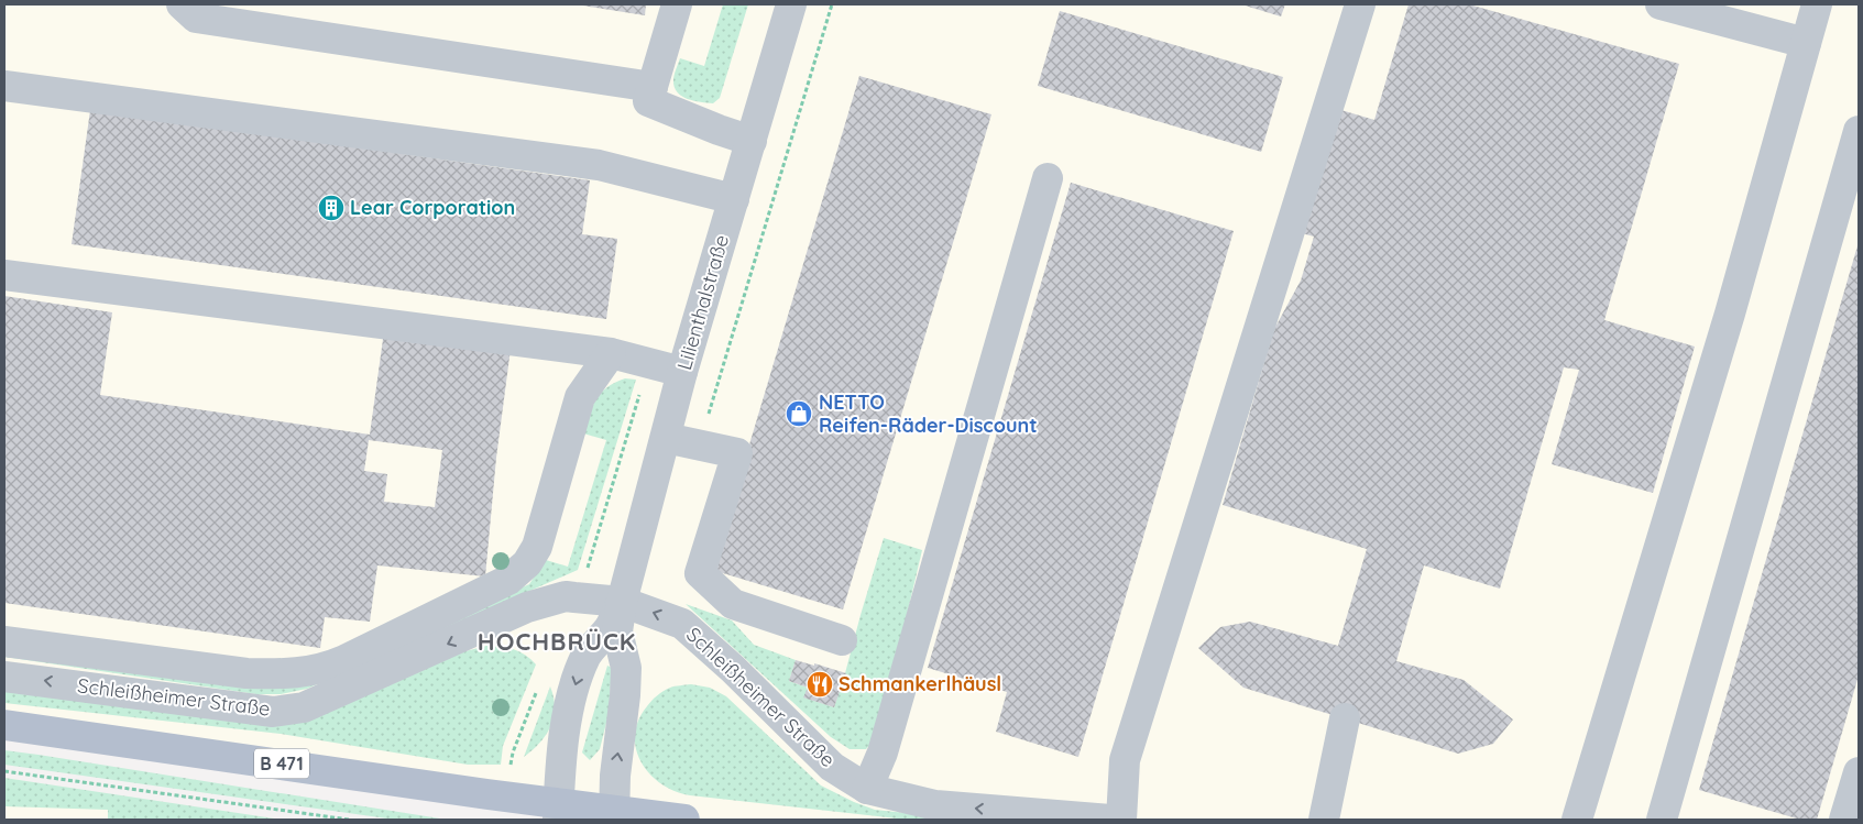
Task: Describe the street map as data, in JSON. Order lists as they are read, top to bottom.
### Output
{
  "streets": {
    "main road": ["B 471"],
    "street": ["Lilienthalstraße", "Schleißheimer Straße"]
  },
  "crossings": [
    ["Lilienthalstraße", "Schleißheimer Straße"],
    ["Lilienthalstraße", "B 471"]
  ],
  "one_way": ["Schleißheimer Straße"],
  "districts": ["HOCHBRÜCK"],
  "places": {
    "building": ["Lear Corporation"],
    "shop": ["NETTO Reifen-Räder-Discount"],
    "restaurant": ["Schmankerlhäusl"]
  }
}
